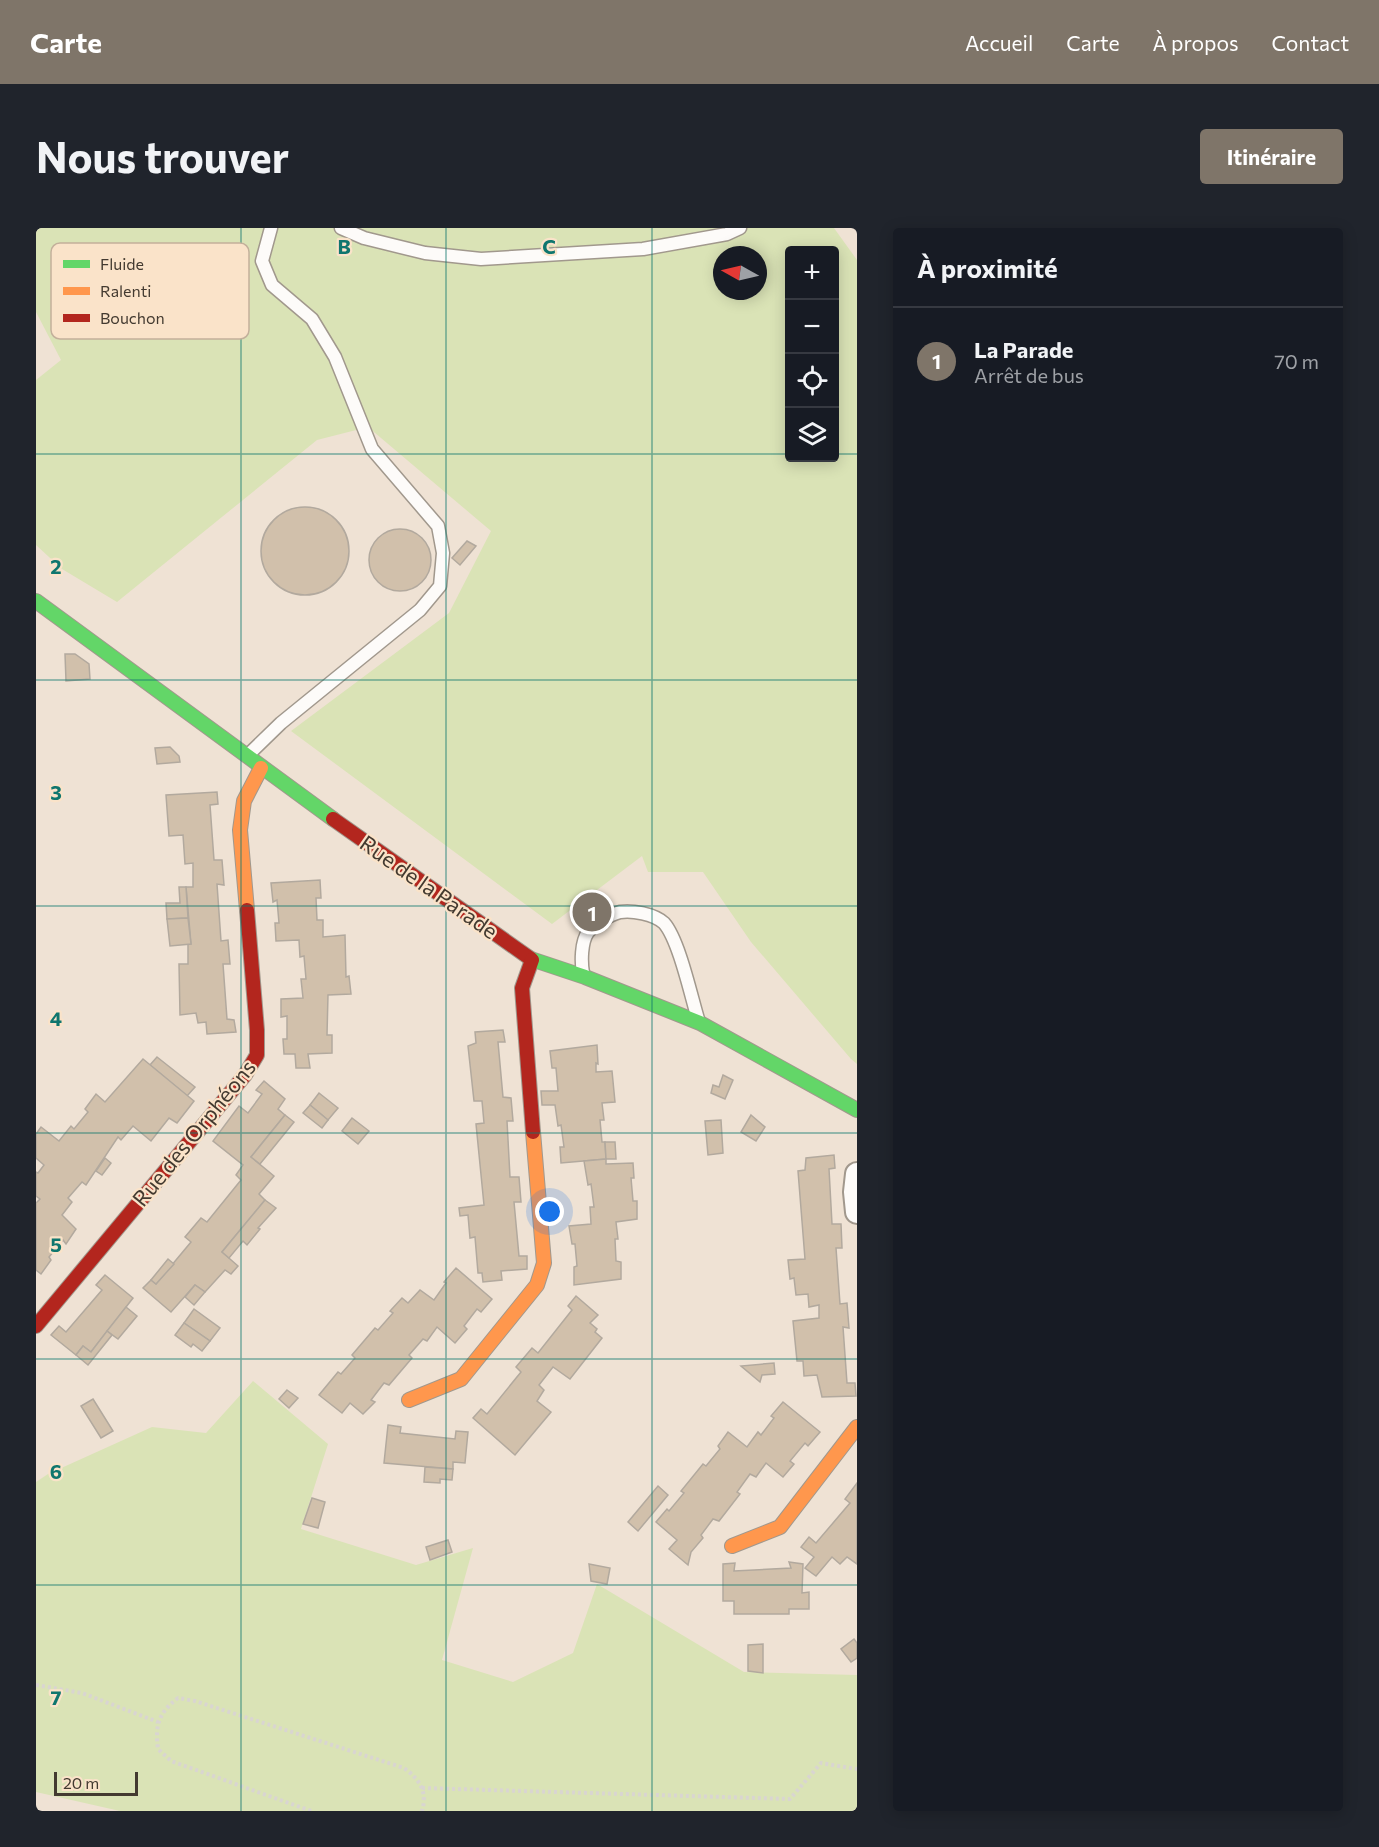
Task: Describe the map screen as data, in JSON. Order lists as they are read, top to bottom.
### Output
{
  "streets": {
    "street": ["Rue de la Parade", "Rue des Orphéons"]
  },
  "crossings": [
    ["Rue de la Parade", "Rue des Orphéons"]
  ],
  "legend": ["Fluide", "Ralenti", "Bouchon"],
  "scale_bar": "20 m",
  "north": "left",
  "page": {
    "header": "Carte",
    "nav": [
      "Accueil",
      "Carte",
      "À propos",
      "Contact"
    ],
    "buttons": "Itinéraire",
    "title": "Nous trouver",
    "heading": "À proximité",
    "map_buttons": ["+", "−"],
    "list": [
      {
        "mark": "1",
        "name": "La Parade",
        "note": "Arrêt de bus",
        "value": "70 m"
      }
    ],
    "pins": "1",
    "scale": "20 m"
  },
  "grid": {
    "columns": ["B", "C"],
    "rows": [
      "2",
      "3",
      "4",
      "5",
      "6",
      "7"
    ]
  }
}
